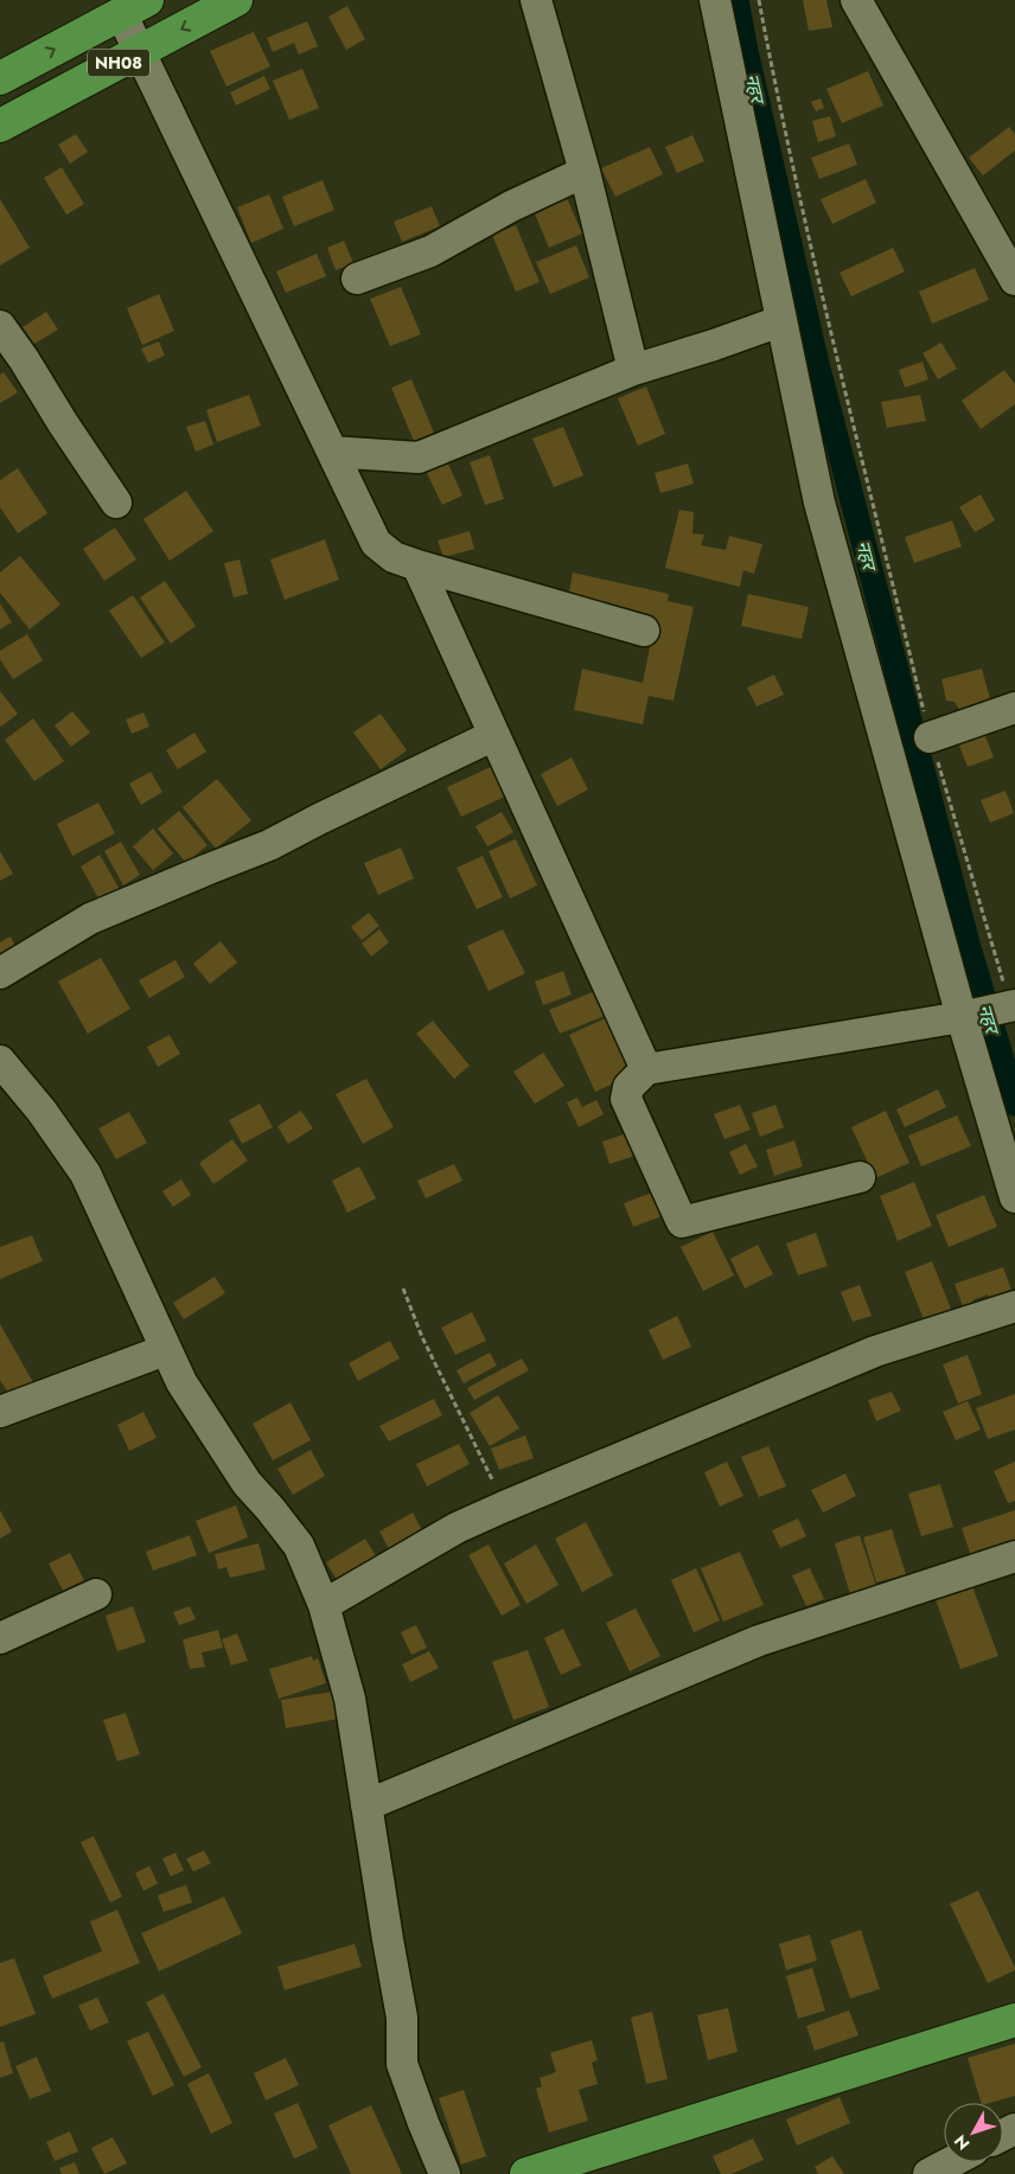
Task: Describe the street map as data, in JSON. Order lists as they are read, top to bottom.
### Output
{
  "streets": {
    "main road": ["NH08"]
  },
  "water": ["नहर"],
  "north": "bottom left"
}
